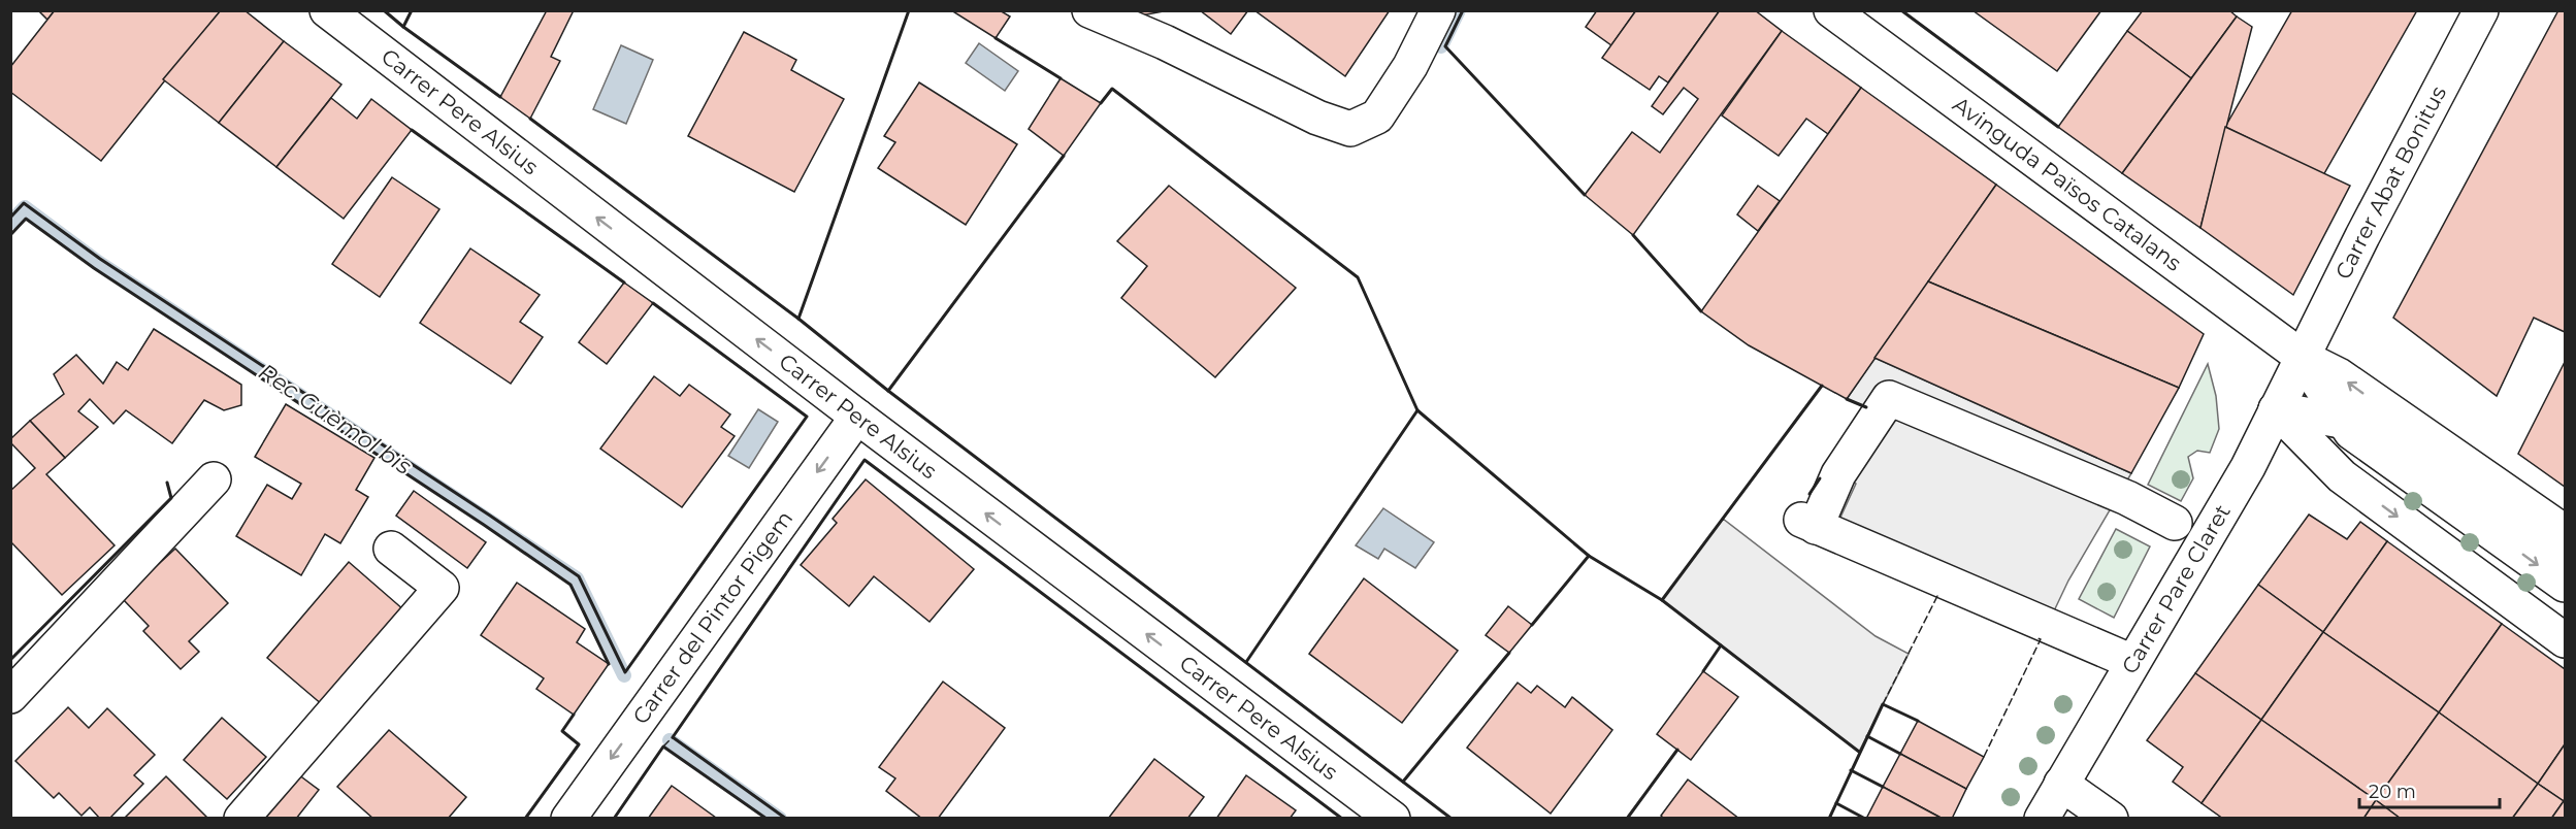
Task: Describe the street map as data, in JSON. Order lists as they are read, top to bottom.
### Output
{
  "streets": {
    "street": [
      "Carrer Pere Alsius",
      "Avinguda Països Catalans",
      "Carrer Abat Bonitus",
      "Carrer Pare Claret",
      "Carrer del Pintor Pigem"
    ]
  },
  "crossings": [
    ["Carrer Pere Alsius", "Carrer del Pintor Pigem"],
    ["Avinguda Països Catalans", "Carrer Abat Bonitus"],
    ["Avinguda Països Catalans", "Carrer Pare Claret"],
    ["Carrer Abat Bonitus", "Carrer Pare Claret"]
  ],
  "one_way": ["Carrer Pere Alsius", "Carrer del Pintor Pigem"],
  "water": ["Rec Guèmol bis"],
  "scale_bar": "20 m"
}
